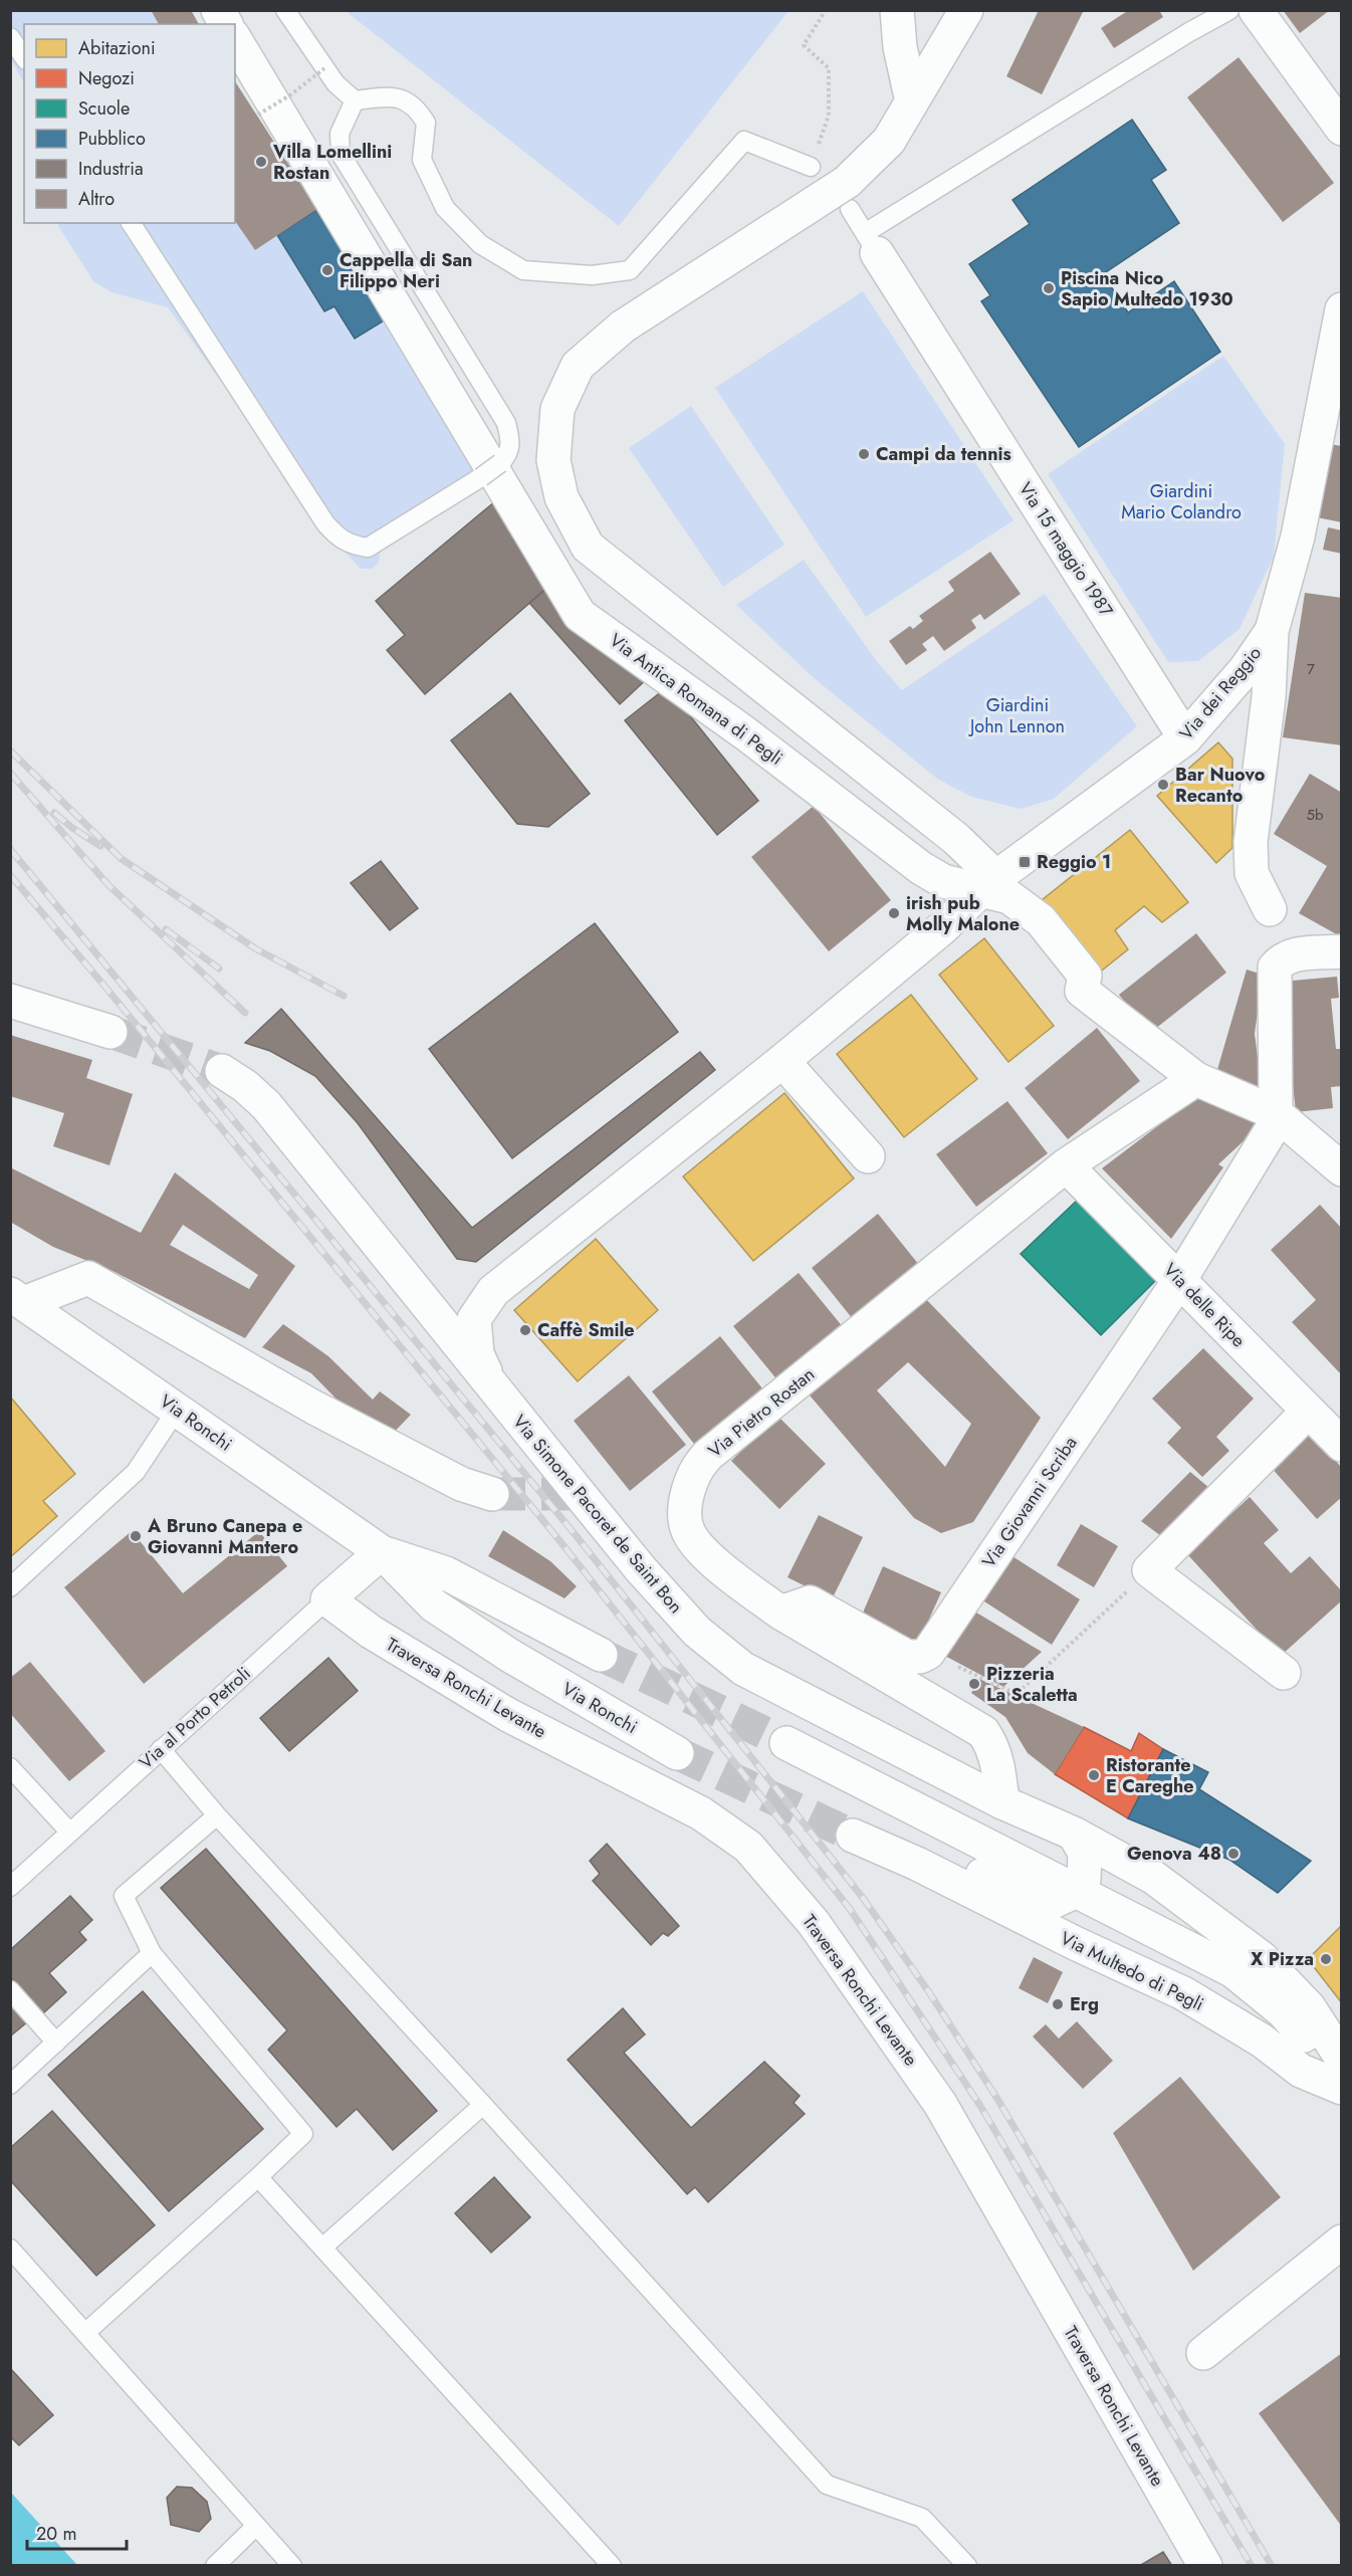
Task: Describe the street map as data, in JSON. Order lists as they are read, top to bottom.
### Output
{
  "streets": {
    "main road": [
      "Via 15 maggio 1987",
      "Via dei Reggio",
      "Via Antica Romana di Pegli",
      "Via delle Ripe",
      "Via Pietro Rostan",
      "Via Ronchi",
      "Via Giovanni Scriba",
      "Via Simone Pacoret de Saint Bon",
      "Traversa Ronchi Levante",
      "Via al Porto Petroli",
      "Via Multedo di Pegli"
    ]
  },
  "crossings": [
    ["Via 15 maggio 1987", "Via dei Reggio"],
    ["Via dei Reggio", "Via Antica Romana di Pegli"],
    ["Via Antica Romana di Pegli", "Via Pietro Rostan"],
    ["Via Antica Romana di Pegli", "Via Giovanni Scriba"],
    ["Via delle Ripe", "Via Pietro Rostan"],
    ["Via delle Ripe", "Via Giovanni Scriba"],
    ["Via Pietro Rostan", "Via Simone Pacoret de Saint Bon"],
    ["Via Ronchi", "Via al Porto Petroli"],
    ["Traversa Ronchi Levante", "Via al Porto Petroli"]
  ],
  "parks": ["Giardini Mario Colandro", "Giardini John Lennon"],
  "places": {
    "other": [
      "Villa Lomellini Rostan",
      "Cappella di San Filippo Neri",
      "Piscina Nico Sapio Multedo 1930",
      "Campi da tennis",
      "Bar Nuovo Recanto",
      "irish pub Molly Malone",
      "Caffè Smile",
      "A Bruno Canepa e Giovanni Mantero",
      "Pizzeria La Scaletta",
      "Ristorante E Careghe",
      "Genova 48",
      "X Pizza",
      "Erg"
    ],
    "transit": ["Reggio 1"]
  },
  "house_numbers": ["7", "5b"],
  "legend": [
    "Abitazioni",
    "Negozi",
    "Scuole",
    "Pubblico",
    "Industria",
    "Altro"
  ],
  "scale_bar": "20 m"
}
